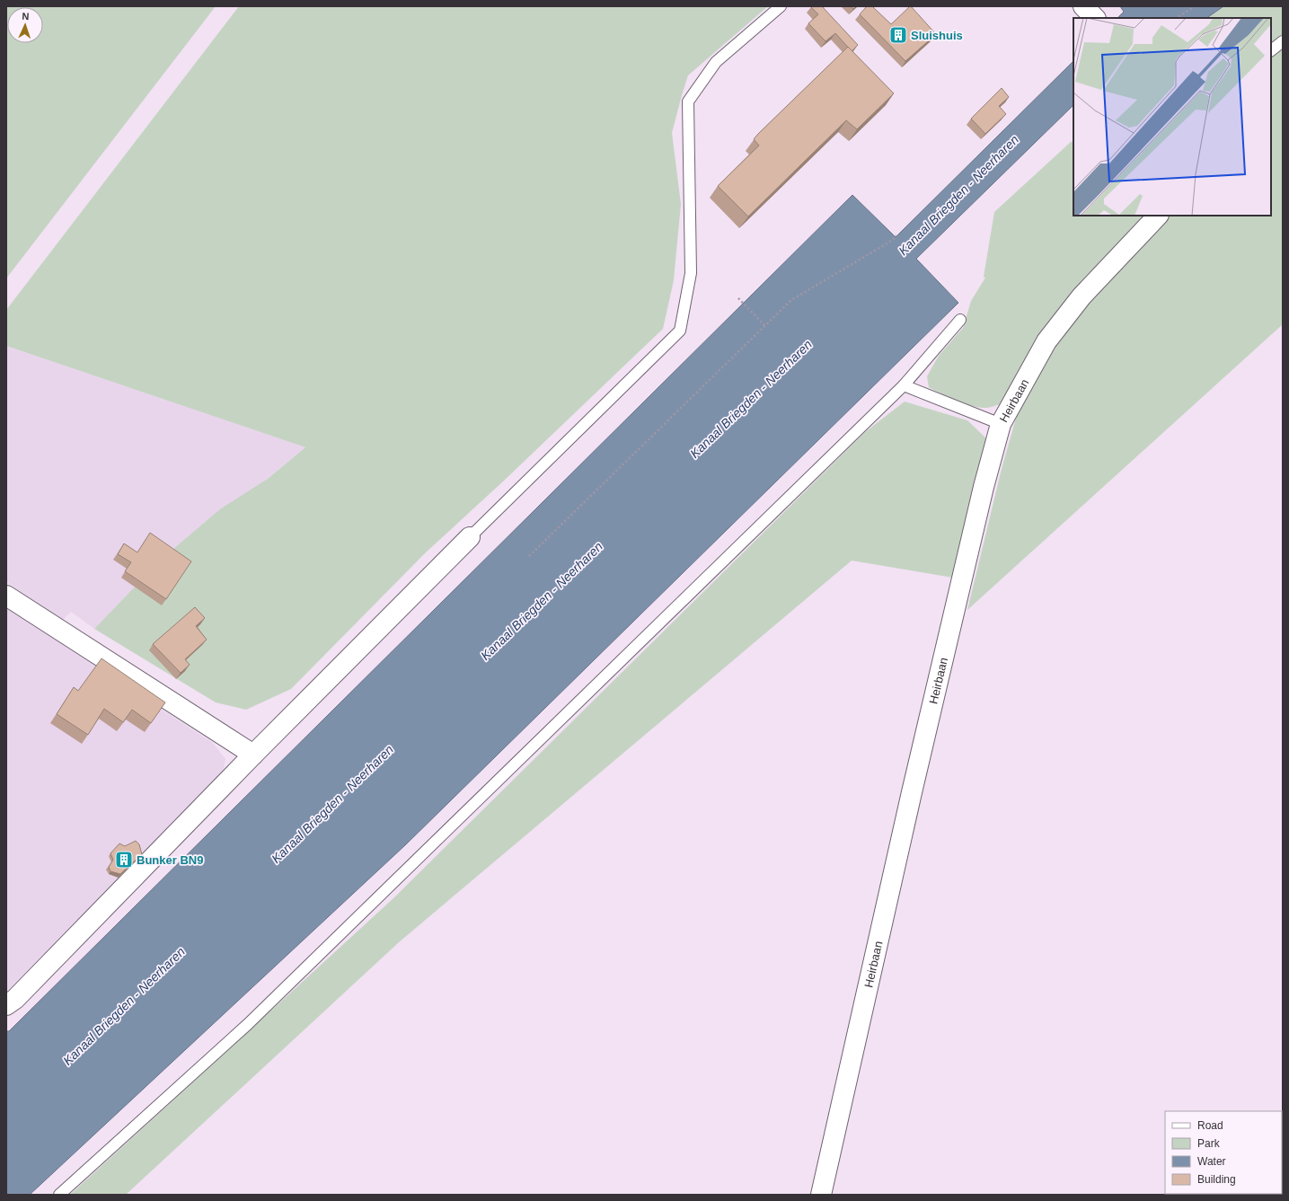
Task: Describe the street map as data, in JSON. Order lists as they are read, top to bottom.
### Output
{
  "streets": {
    "street": ["Heirbaan"]
  },
  "water": ["Kanaal Briegden - Neerharen"],
  "places": {
    "building": ["Sluishuis", "Bunker BN9"]
  },
  "legend": [
    "Road",
    "Park",
    "Water",
    "Building"
  ],
  "north": "top"
}
